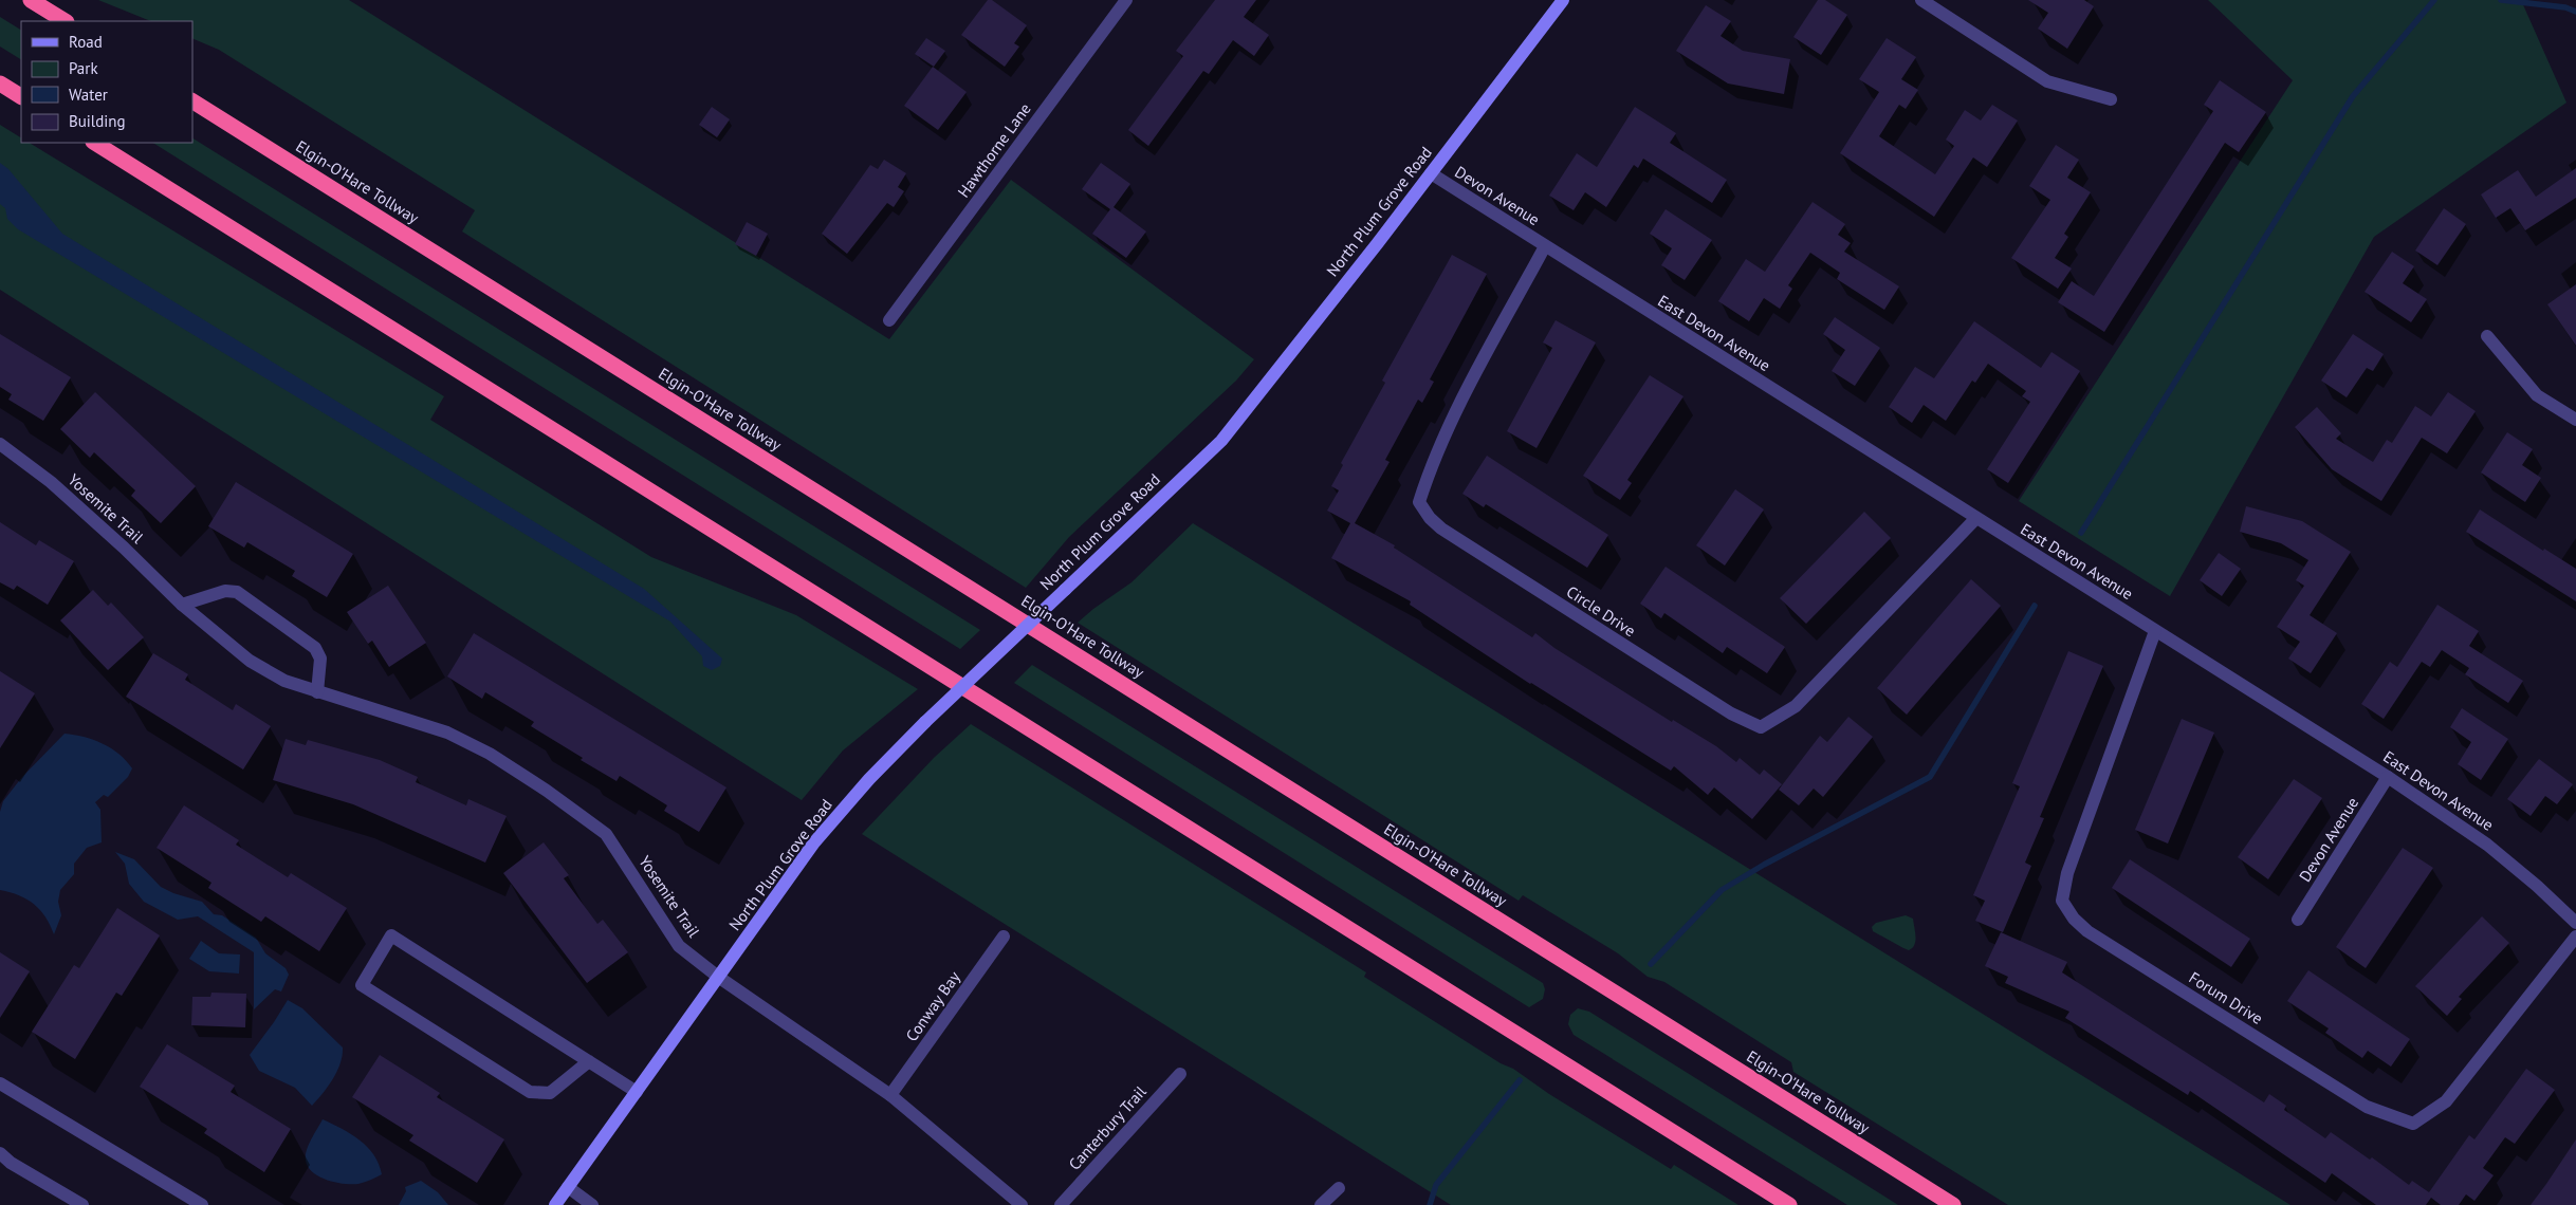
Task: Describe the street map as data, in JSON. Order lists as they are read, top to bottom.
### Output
{
  "streets": {
    "highway": ["Elgin-O'Hare Tollway"],
    "street": [
      "Hawthorne Lane",
      "Devon Avenue",
      "North Plum Grove Road",
      "East Devon Avenue",
      "Yosemite Trail",
      "Circle Drive",
      "Forum Drive",
      "Conway Bay",
      "Canterbury Trail"
    ]
  },
  "crossings": [
    ["Devon Avenue", "North Plum Grove Road"],
    ["Devon Avenue", "East Devon Avenue"],
    ["Devon Avenue", "Circle Drive"],
    ["North Plum Grove Road", "Yosemite Trail"],
    ["East Devon Avenue", "Circle Drive"],
    ["East Devon Avenue", "Forum Drive"],
    ["Yosemite Trail", "Conway Bay"]
  ],
  "legend": [
    "Road",
    "Park",
    "Water",
    "Building"
  ]
}
